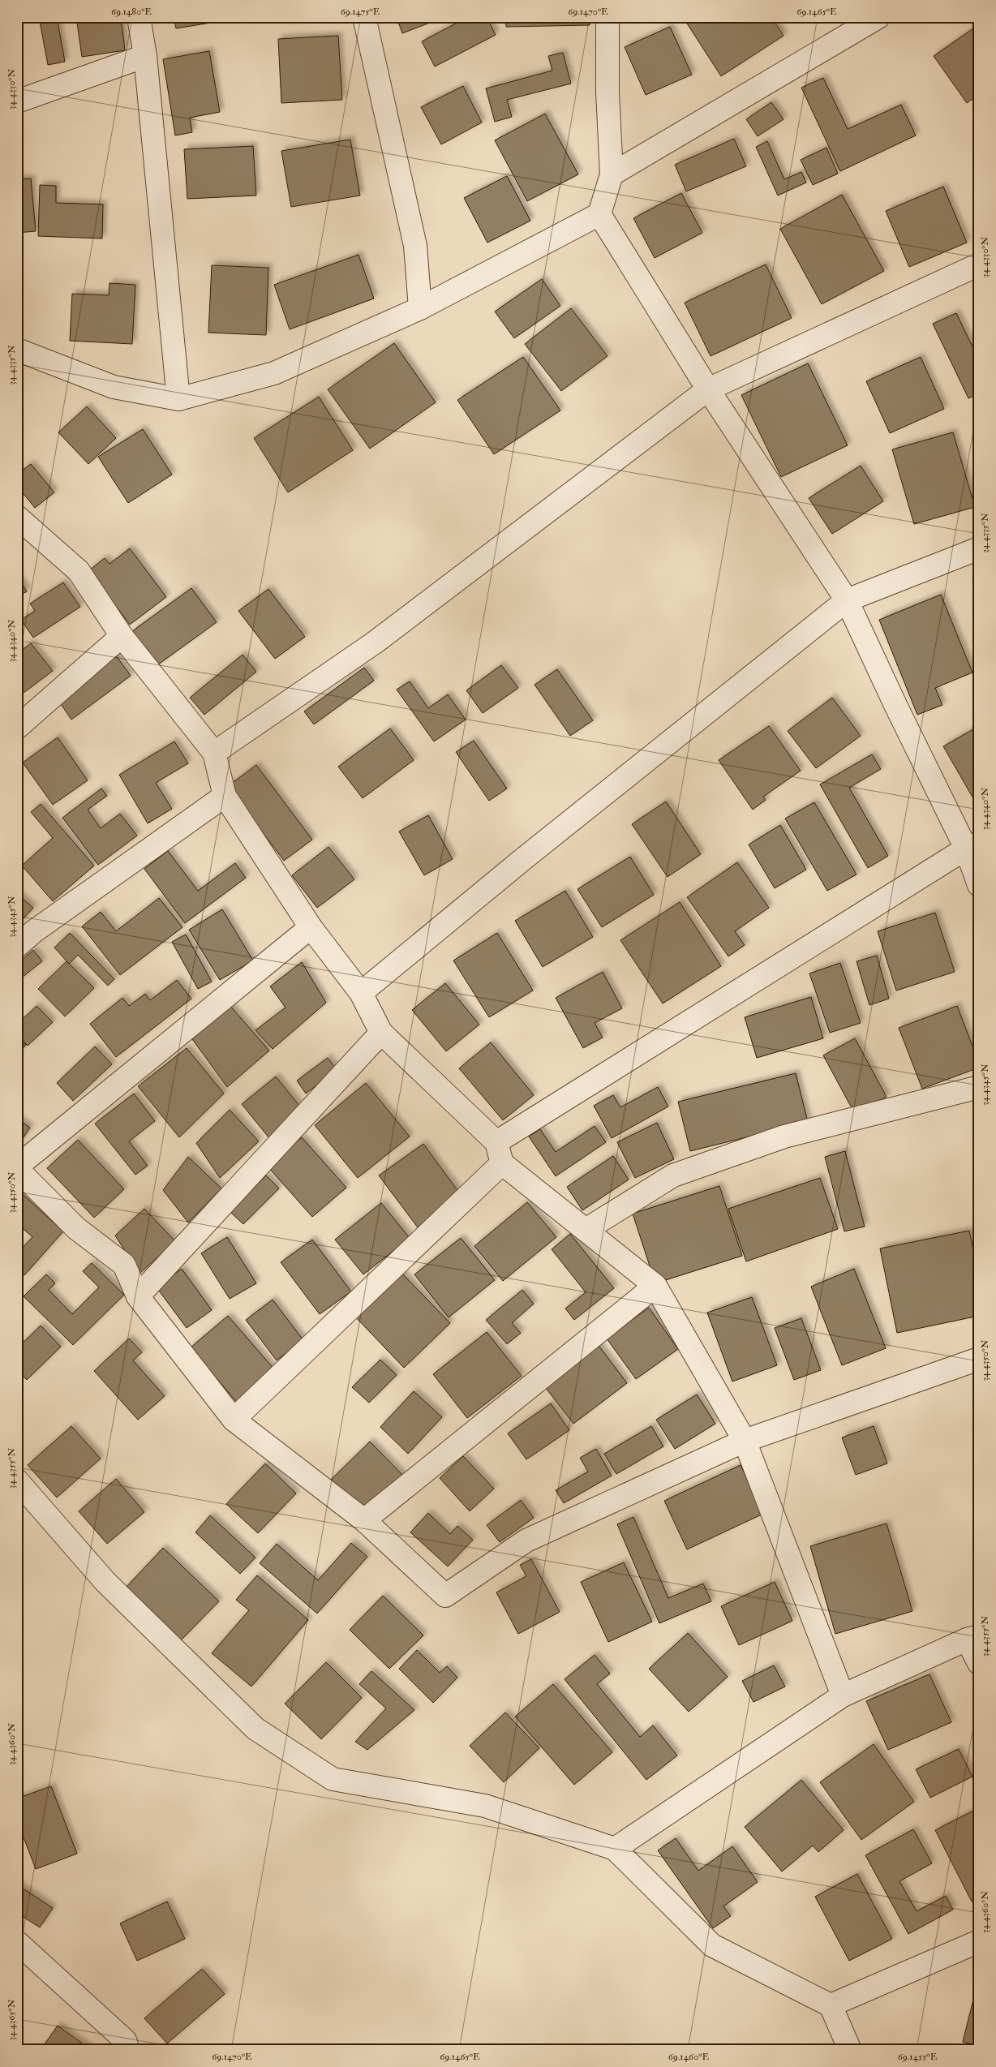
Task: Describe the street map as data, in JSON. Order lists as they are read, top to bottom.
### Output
{
  "coordinates": [
    "69.1480°E",
    "69.1475°E",
    "69.1470°E",
    "69.1465°E",
    "34.4330°N",
    "34.4335°N",
    "34.4340°N",
    "34.4345°N",
    "34.4350°N",
    "34.4355°N",
    "34.4360°N",
    "34.4365°N",
    "69.1460°E",
    "69.1455°E"
  ]
}
